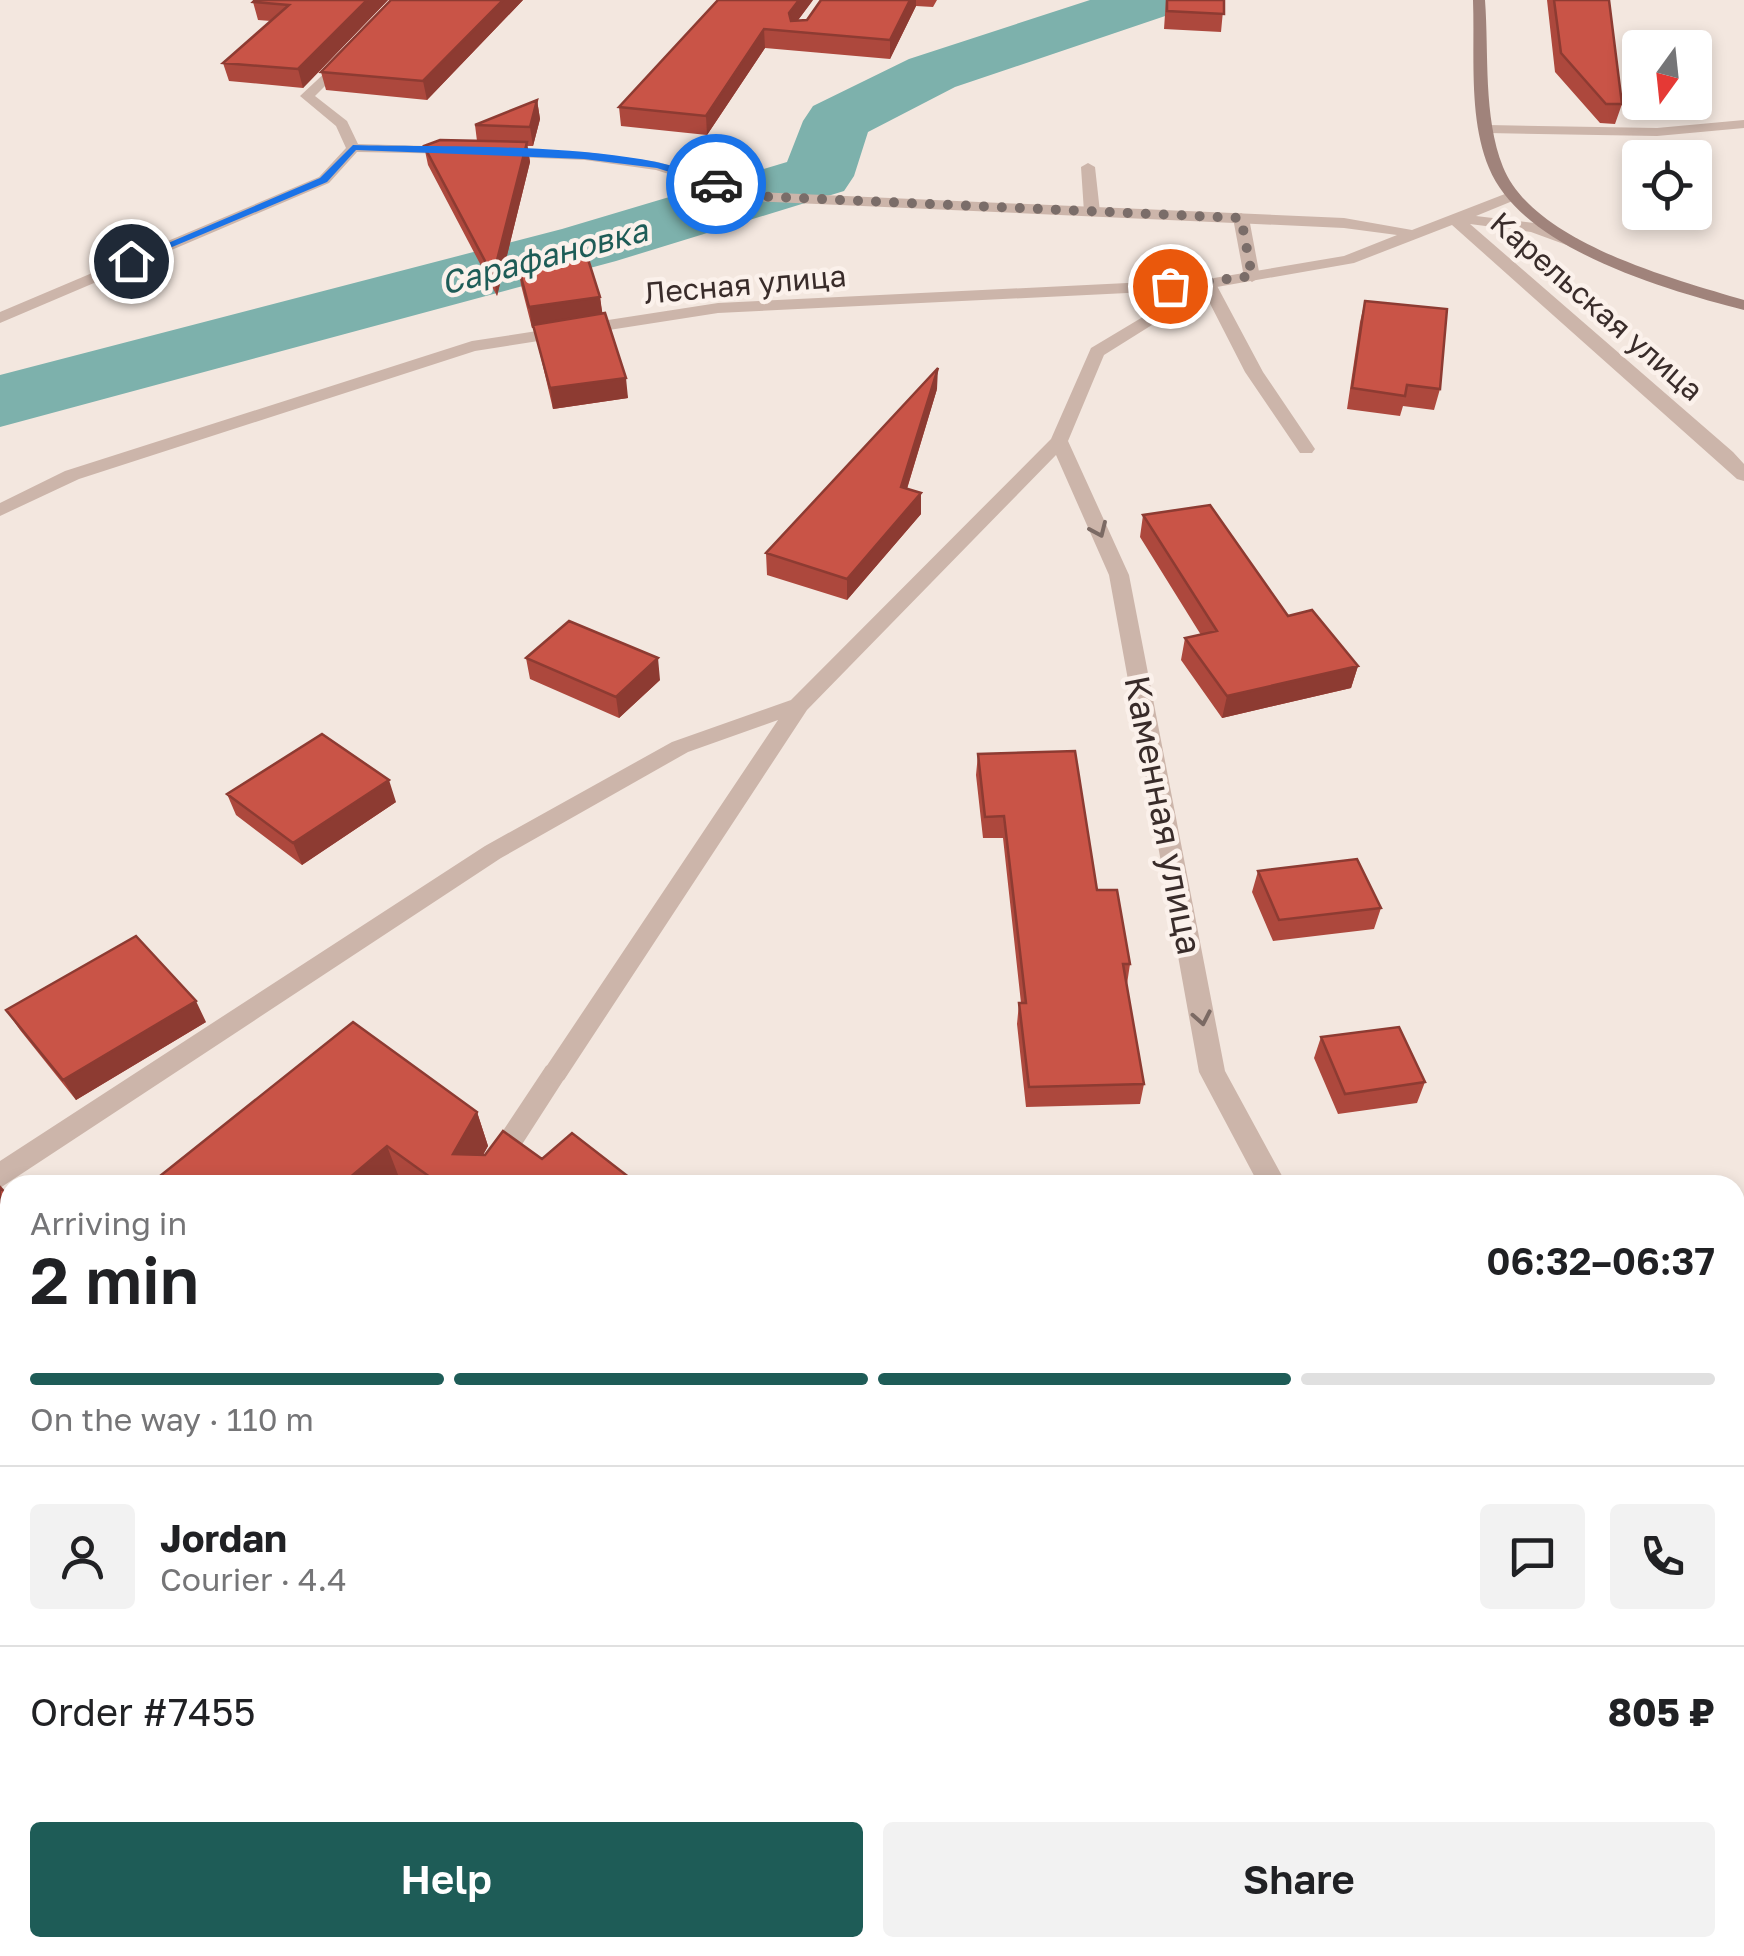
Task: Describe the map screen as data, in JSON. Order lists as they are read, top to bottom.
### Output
{
  "streets": {
    "street": ["Лесная улица", "Карельская улица", "Каменная улица"]
  },
  "crossings": [
    ["Лесная улица", "Карельская улица"]
  ],
  "one_way": ["Каменная улица"],
  "water": ["Сарафановка"],
  "north": "bottom",
  "page": {
    "heading": ["2 min", "Arriving in", "06:32–06:37"],
    "panel": [
      "Jordan",
      "Courier · 4.4",
      "Order #7455",
      "805 ₽"
    ],
    "bar": "On the way · 110 m",
    "buttons": ["Help", "Share"]
  }
}
